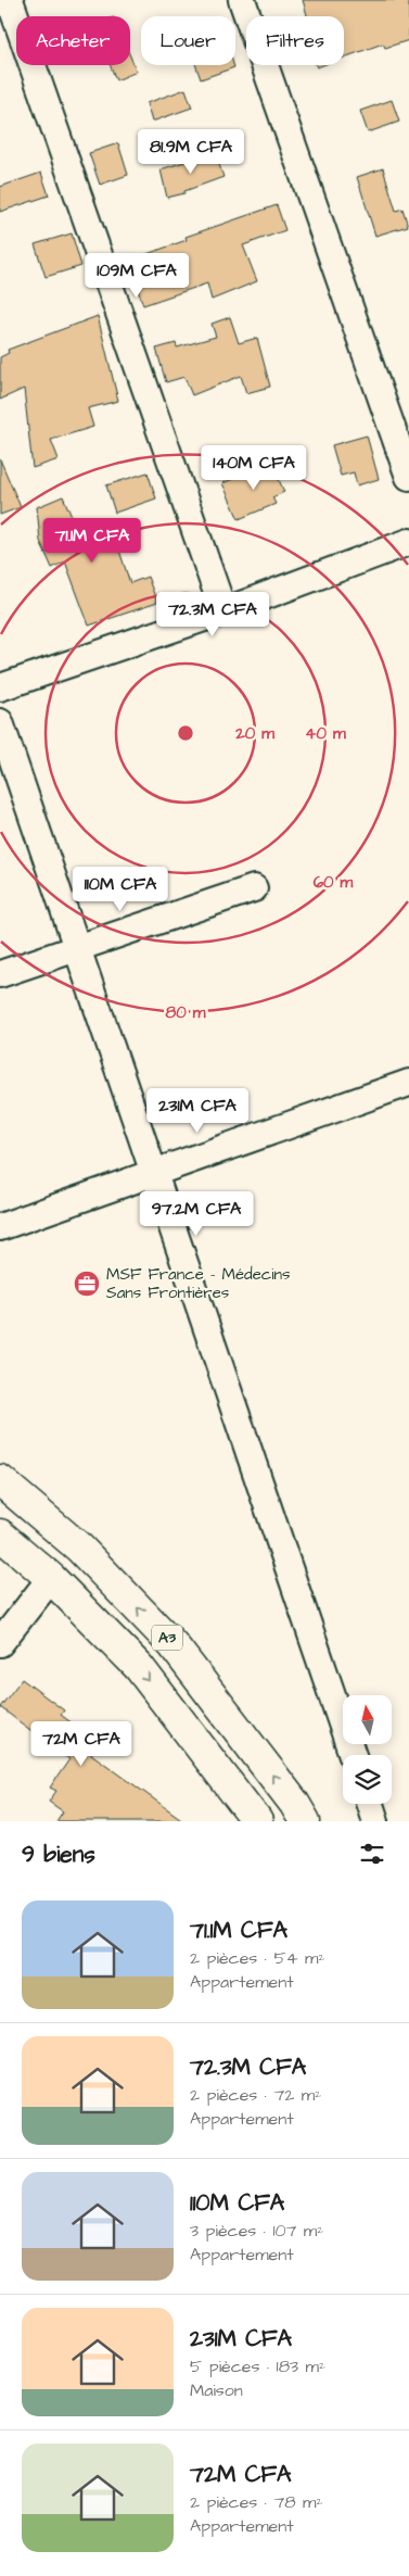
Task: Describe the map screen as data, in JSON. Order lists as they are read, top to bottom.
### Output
{
  "streets": {
    "highway": ["A3"]
  },
  "places": {
    "office": ["MSF France - Médecins Sans Frontières"]
  },
  "north": "top",
  "page": {
    "chip": ["Acheter", "Louer", "Filtres"],
    "price": [
      "81.9M CFA",
      "109M CFA",
      "140M CFA",
      "71.1M CFA",
      "72.3M CFA",
      "110M CFA",
      "231M CFA",
      "97.2M CFA",
      "72M CFA"
    ],
    "heading": "9 biens",
    "list": [
      {
        "name": "71.1M CFA",
        "note": "2 pièces · 54 m² · Appartement"
      },
      {
        "name": "72.3M CFA",
        "note": "2 pièces · 72 m² · Appartement"
      },
      {
        "name": "110M CFA",
        "note": "3 pièces · 107 m² · Appartement"
      },
      {
        "name": "231M CFA",
        "note": "5 pièces · 183 m² · Maison"
      },
      {
        "name": "72M CFA",
        "note": "2 pièces · 78 m² · Appartement"
      }
    ]
  },
  "rings": [
    "20 m",
    "40 m",
    "60 m",
    "80 m"
  ]
}
